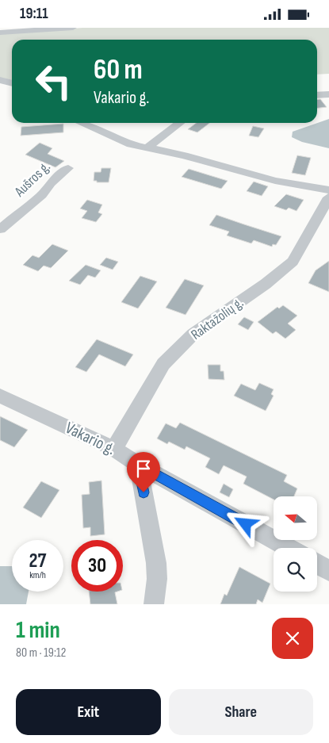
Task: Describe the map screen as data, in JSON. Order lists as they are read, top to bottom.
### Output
{
  "streets": {
    "street": ["Aušros g.", "Raktažolių g.", "Vakario g."]
  },
  "crossings": [
    ["Raktažolių g.", "Vakario g."]
  ],
  "north": "left",
  "page": {
    "status": "19:11",
    "turn": ["60 m", "Vakario g."],
    "speed": "27 km/h",
    "limit": "30",
    "heading": ["1 min", "80 m · 19:12"],
    "buttons": ["Exit", "Share"]
  }
}
